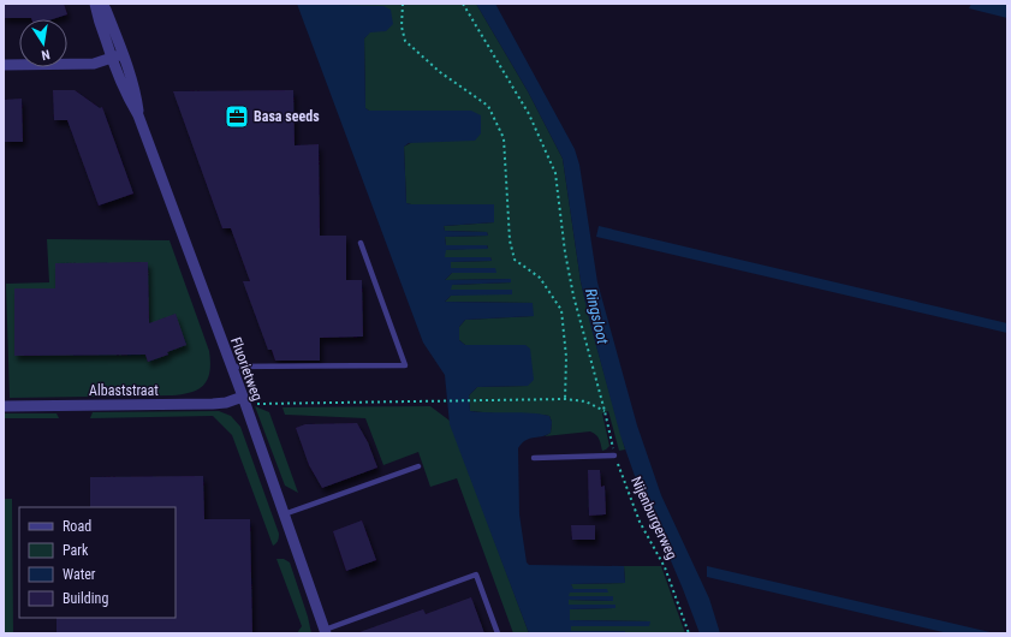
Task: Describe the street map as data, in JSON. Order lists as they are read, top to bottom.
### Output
{
  "streets": {
    "street": ["Fluorietweg", "Albaststraat"],
    "path": ["Nijenburgerweg"]
  },
  "crossings": [
    ["Fluorietweg", "Albaststraat"]
  ],
  "water": ["Ringsloot"],
  "places": {
    "office": ["Basa seeds"]
  },
  "legend": [
    "Road",
    "Park",
    "Water",
    "Building"
  ],
  "north": "bottom"
}
